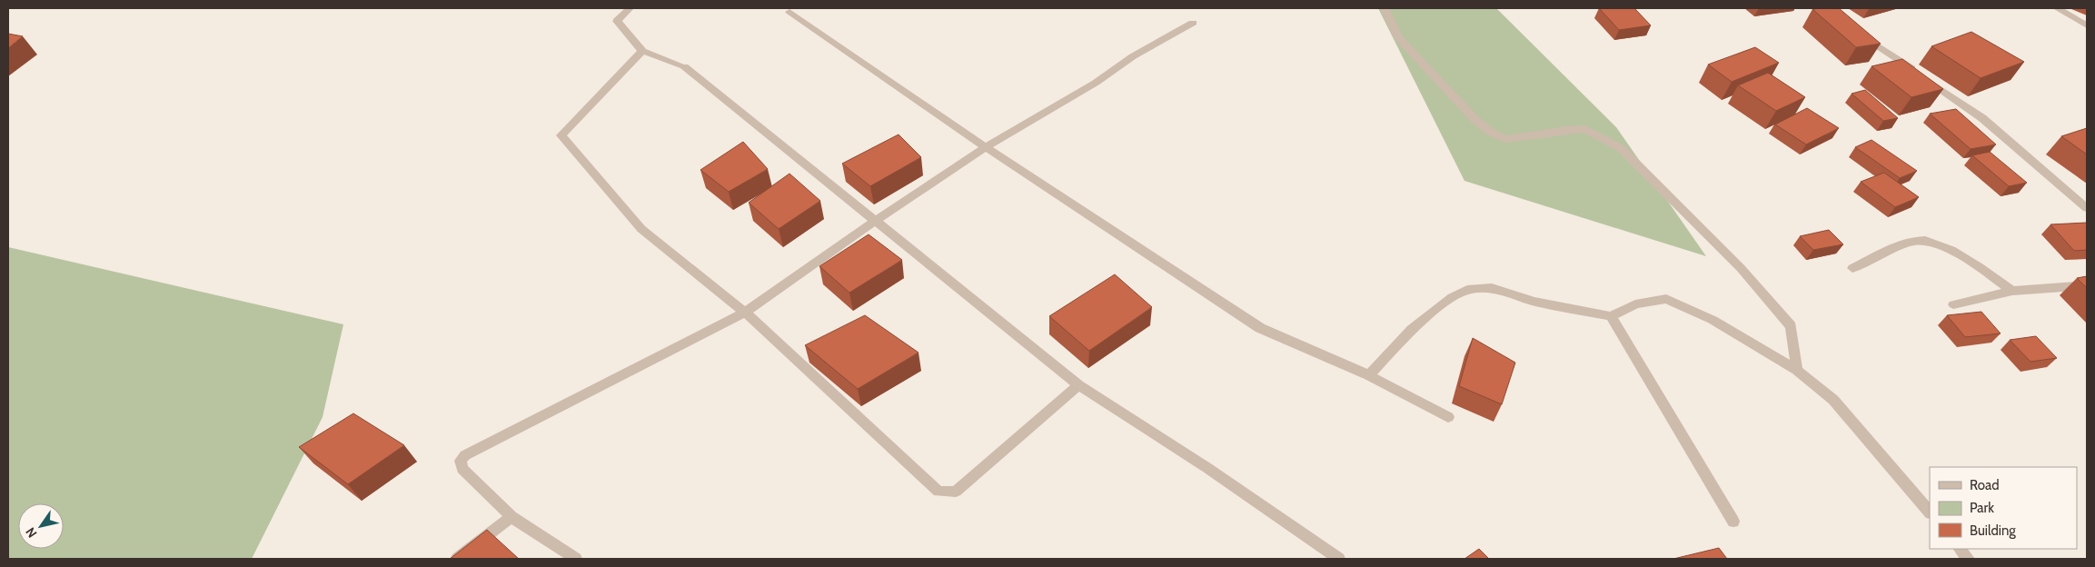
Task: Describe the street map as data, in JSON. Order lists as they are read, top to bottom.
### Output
{
  "legend": ["Road", "Park", "Building"],
  "north": "bottom left"
}
